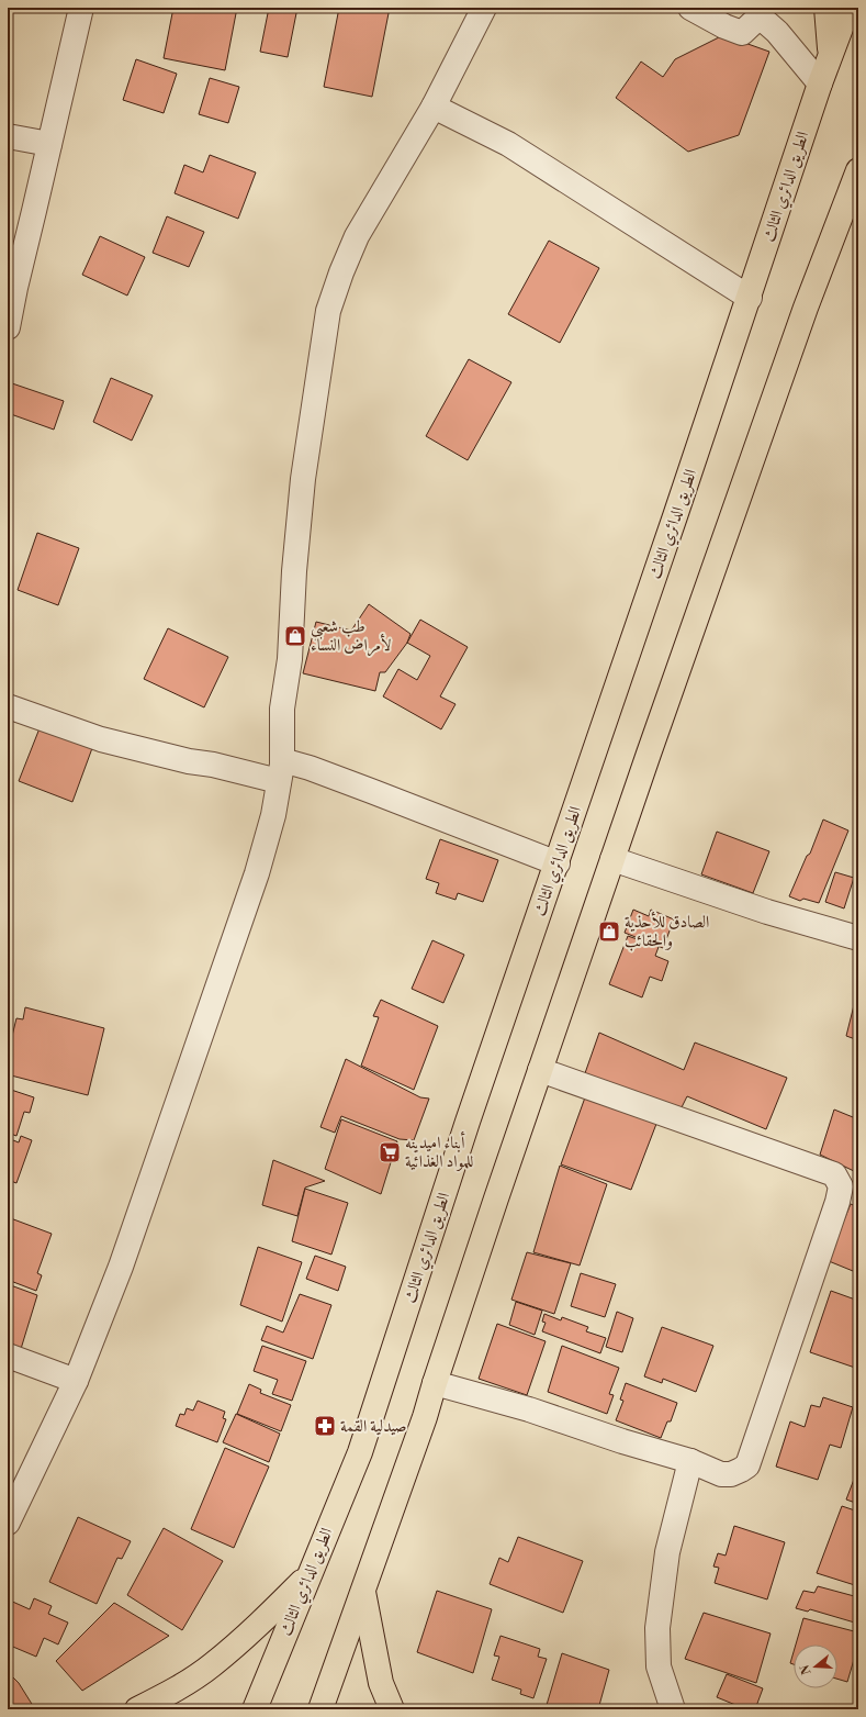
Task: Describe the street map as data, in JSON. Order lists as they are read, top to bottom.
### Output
{
  "streets": {
    "main road": ["الطريق الدائري الثالث"]
  },
  "places": {
    "shop": ["طب شعبي لأمراض النساء", "الصادق للأحذية والحقائب"],
    "supermarket": ["أبناء اميدينه للمواد الغذائية"],
    "pharmacy": ["صيدلية القمة"]
  },
  "north": "left"
}
